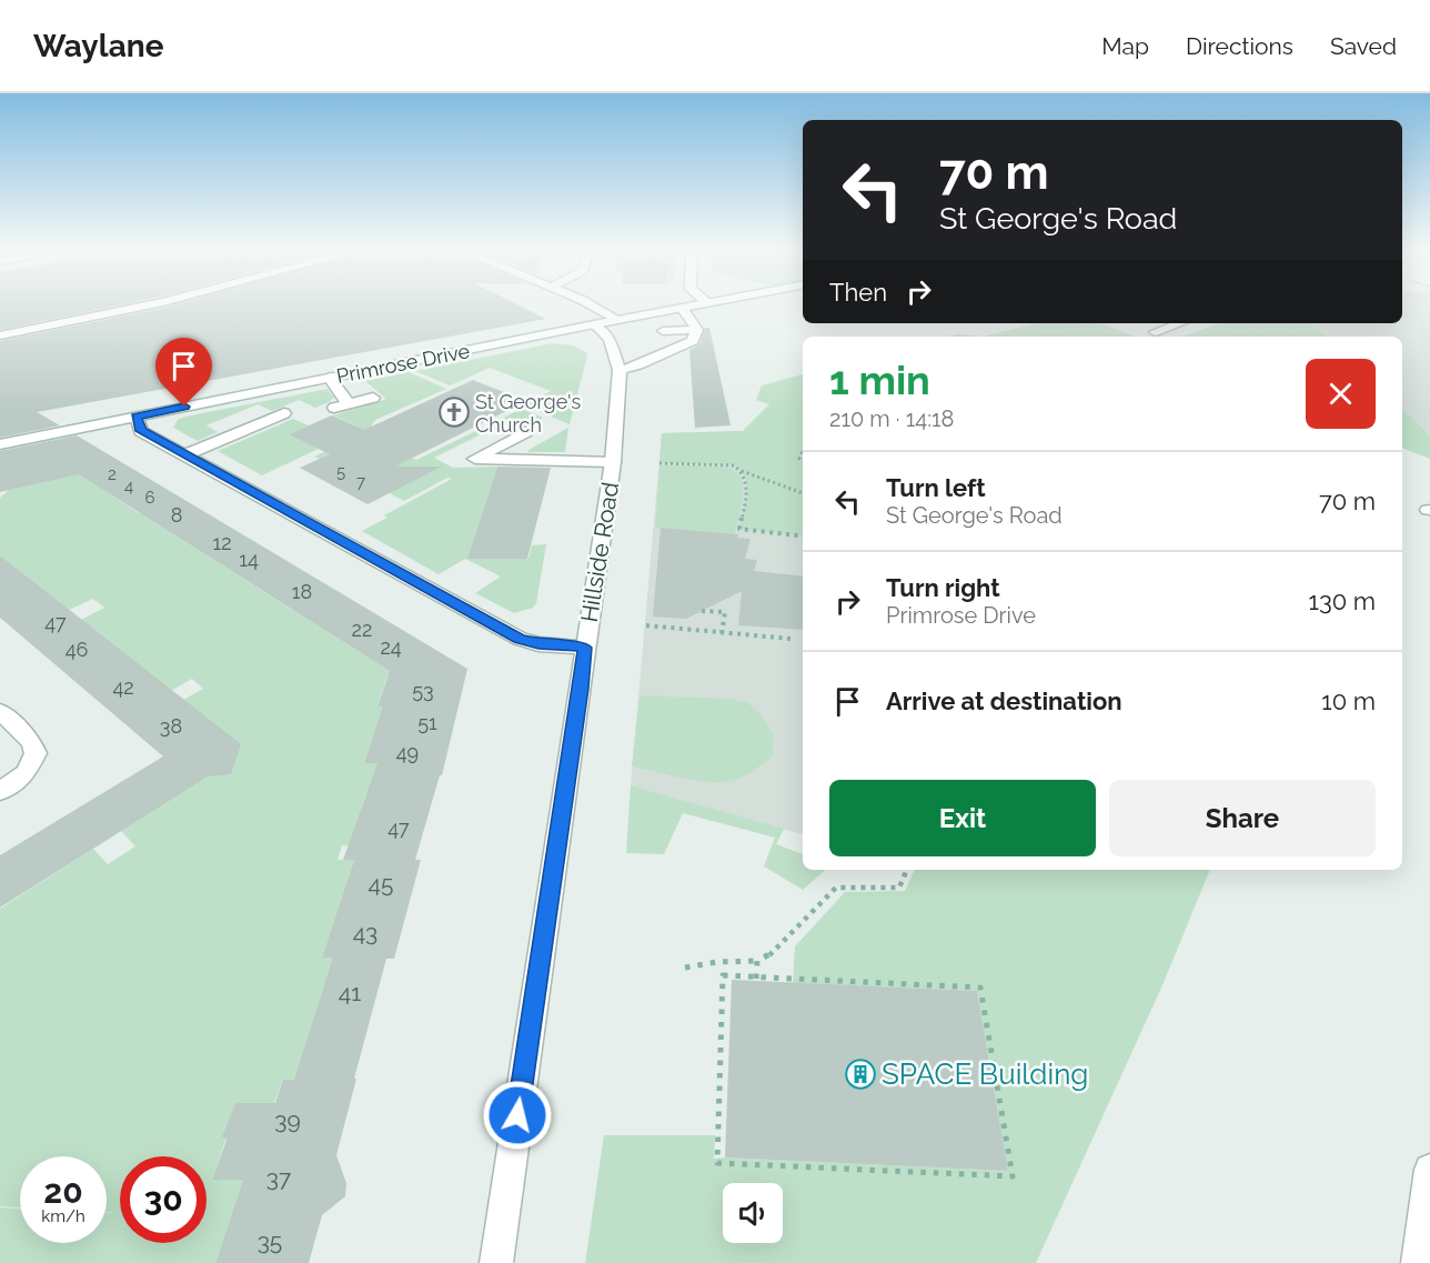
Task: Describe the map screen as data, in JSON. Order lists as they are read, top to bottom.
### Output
{
  "streets": {
    "street": ["Primrose Drive", "Hillside Road"]
  },
  "crossings": [
    ["Primrose Drive", "Hillside Road"]
  ],
  "places": {
    "church": ["St George's Church"],
    "building": ["SPACE Building"]
  },
  "house_numbers": [
    "5",
    "2",
    "7",
    "4",
    "6",
    "8",
    "12",
    "14",
    "18",
    "47",
    "22",
    "24",
    "46",
    "42",
    "53",
    "51",
    "38",
    "49",
    "47",
    "45",
    "43",
    "41",
    "39",
    "37",
    "35"
  ],
  "page": {
    "header": "Waylane",
    "nav": ["Map", "Directions", "Saved"],
    "turn": ["70 m", "St George's Road"],
    "then": "Then",
    "heading": ["1 min", "210 m · 14:18"],
    "list": [
      {
        "name": "Turn left",
        "note": "St George's Road",
        "value": "70 m"
      },
      {
        "name": "Turn right",
        "note": "Primrose Drive",
        "value": "130 m"
      },
      {
        "name": "Arrive at destination",
        "value": "10 m"
      }
    ],
    "buttons": ["Exit", "Share"],
    "speed": "20 km/h",
    "limit": "30"
  }
}
